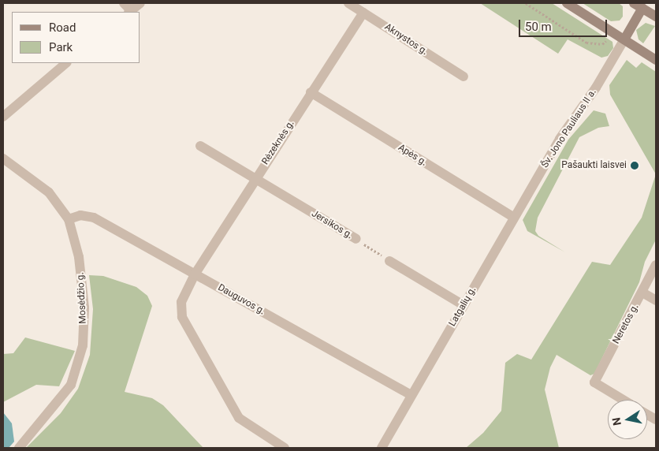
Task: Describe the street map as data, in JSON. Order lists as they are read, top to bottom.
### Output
{
  "streets": {
    "street": [
      "Aknystos g.",
      "Šv. Jono Pauliaus II a.",
      "Rėzeknės g.",
      "Apės g.",
      "Jersikos g.",
      "Mosėdžio g.",
      "Dauguvos g.",
      "Latgalių g.",
      "Neretos g."
    ]
  },
  "crossings": [
    ["Aknystos g.", "Rėzeknės g."],
    ["Šv. Jono Pauliaus II a.", "Apės g."],
    ["Šv. Jono Pauliaus II a.", "Latgalių g."],
    ["Rėzeknės g.", "Apės g."],
    ["Rėzeknės g.", "Jersikos g."],
    ["Rėzeknės g.", "Dauguvos g."],
    ["Apės g.", "Latgalių g."],
    ["Mosėdžio g.", "Dauguvos g."],
    ["Dauguvos g.", "Latgalių g."]
  ],
  "places": ["Pašaukti laisvei"],
  "legend": ["Road", "Park"],
  "scale_bar": "50 m",
  "north": "left"
}
